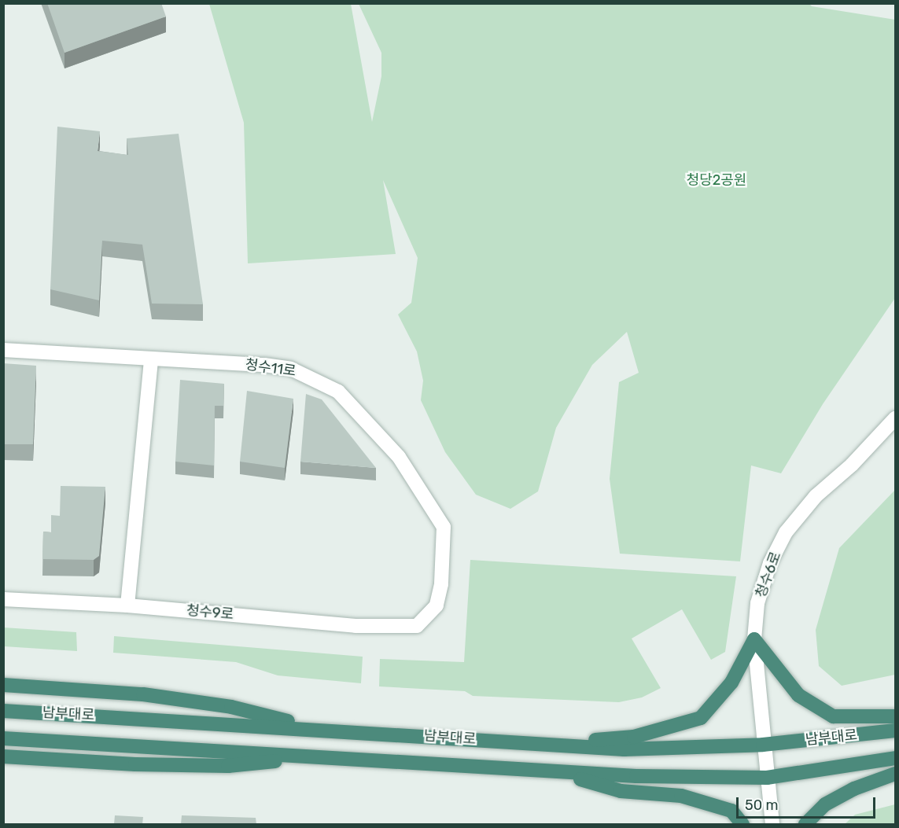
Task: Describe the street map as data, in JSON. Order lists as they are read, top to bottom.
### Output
{
  "streets": {
    "highway": ["남부대로"],
    "street": ["청수11로", "청수6로", "청수9로"]
  },
  "crossings": [
    ["청수11로", "청수9로"],
    ["청수6로", "남부대로"]
  ],
  "parks": ["청당2공원"],
  "scale_bar": "50 m"
}
